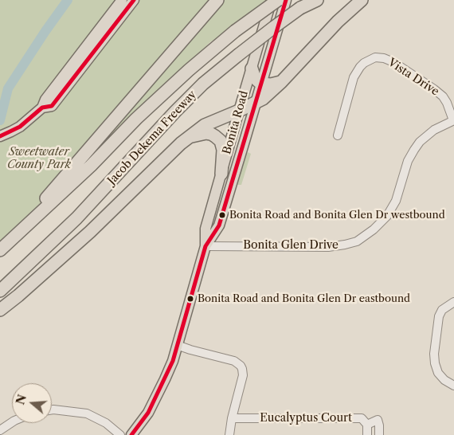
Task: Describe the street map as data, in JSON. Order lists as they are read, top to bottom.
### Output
{
  "streets": {
    "highway": ["Jacob Dekema Freeway"],
    "main road": ["Bonita Road"],
    "street": ["Vista Drive", "Bonita Glen Drive", "Eucalyptus Court"]
  },
  "crossings": [
    ["Vista Drive", "Bonita Glen Drive"],
    ["Bonita Road", "Bonita Glen Drive"]
  ],
  "parks": ["Sweetwater County Park"],
  "places": ["Bonita Road and Bonita Glen Dr westbound", "Bonita Road and Bonita Glen Dr eastbound"],
  "north": "left"
}
